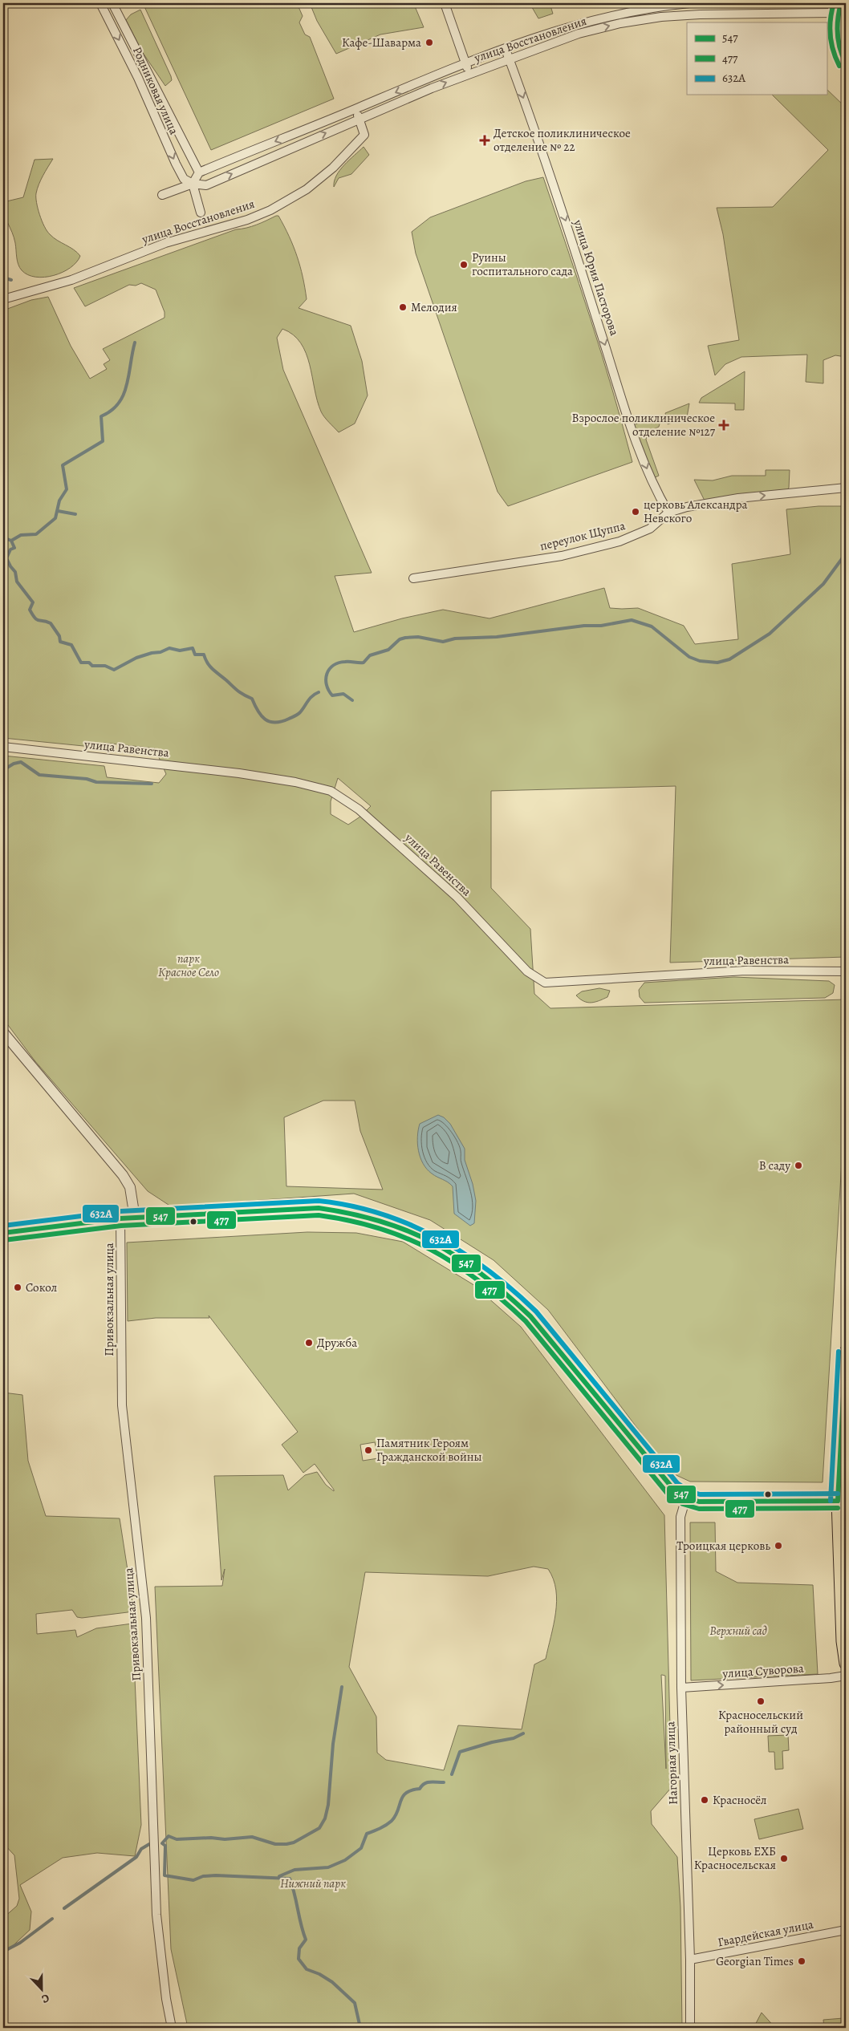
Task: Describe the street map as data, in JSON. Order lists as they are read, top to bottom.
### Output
{
  "streets": {
    "street": [
      "улица Восстановления",
      "Родниковая улица",
      "улица Юрия Пасторова",
      "переулок Щуппа",
      "улица Равенства",
      "Привокзальная улица",
      "улица Суворова",
      "Нагорная улица",
      "Гвардейская улица"
    ]
  },
  "crossings": [
    ["улица Восстановления", "Родниковая улица"],
    ["улица Восстановления", "улица Юрия Пасторова"],
    ["улица Юрия Пасторова", "переулок Щуппа"],
    ["улица Суворова", "Нагорная улица"],
    ["Нагорная улица", "Гвардейская улица"]
  ],
  "one_way": ["улица Юрия Пасторова", "переулок Щуппа", "улица Суворова"],
  "parks": ["парк Красное Село", "Верхний сад", "Нижний парк"],
  "places": {
    "other": [
      "Кафе-Шаварма",
      "Руины госпитального сада",
      "Мелодия",
      "церковь Александра Невского",
      "В саду",
      "Сокол",
      "Дружба",
      "Памятник Героям Гражданской войны",
      "Троицкая церковь",
      "Красносельский районный суд",
      "Красносёл",
      "Церковь ЕХБ Красносельская",
      "Georgian Times"
    ],
    "health": ["Детское поликлиническое отделение № 22", "Взрослое поликлиническое отделение №127"]
  },
  "lines": ["transit line 547", "transit line 477", "transit line 632А"],
  "legend": ["547", "477", "632А"],
  "north": "bottom"
}
